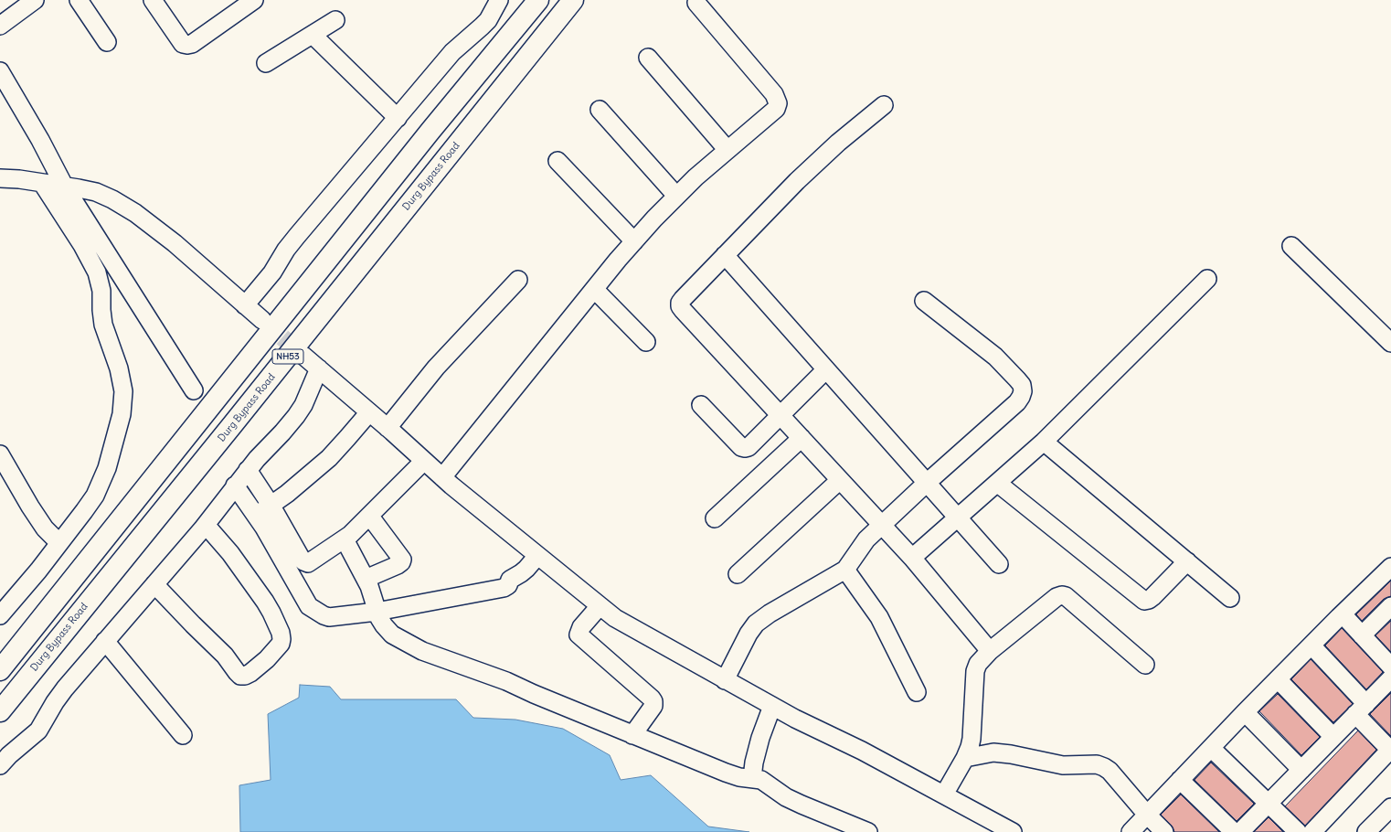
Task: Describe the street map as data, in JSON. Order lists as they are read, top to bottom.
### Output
{
  "streets": {
    "highway": ["Durg Bypass Road", "NH53"]
  }
}
